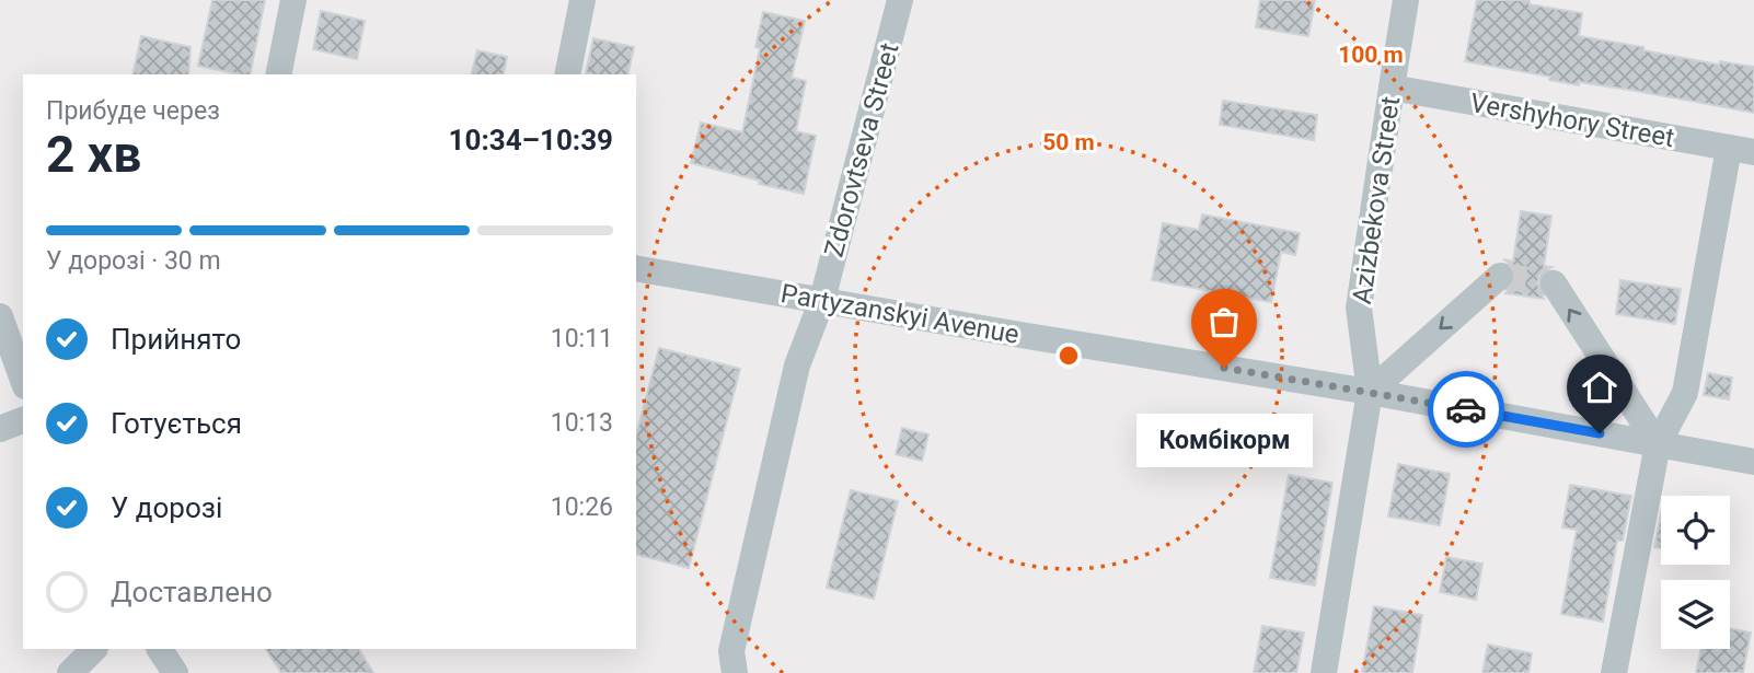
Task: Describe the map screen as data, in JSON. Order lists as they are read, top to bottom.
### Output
{
  "streets": {
    "street": [
      "Vershyhory Street",
      "Zdorovtseva Street",
      "Azizbekova Street",
      "Partyzanskyi Avenue"
    ]
  },
  "crossings": [
    ["Vershyhory Street", "Azizbekova Street"],
    ["Zdorovtseva Street", "Partyzanskyi Avenue"],
    ["Azizbekova Street", "Partyzanskyi Avenue"]
  ],
  "places": ["Комбікорм"],
  "page": {
    "heading": ["2 хв", "Прибуде через", "10:34–10:39"],
    "bar": "У дорозі · 30 m",
    "list": [
      ["Прийнято", "10:11"],
      ["Готується", "10:13"],
      ["У дорозі", "10:26"],
      "Доставлено"
    ],
    "bubble": "Комбікорм"
  },
  "rings": ["100 m", "50 m"]
}
